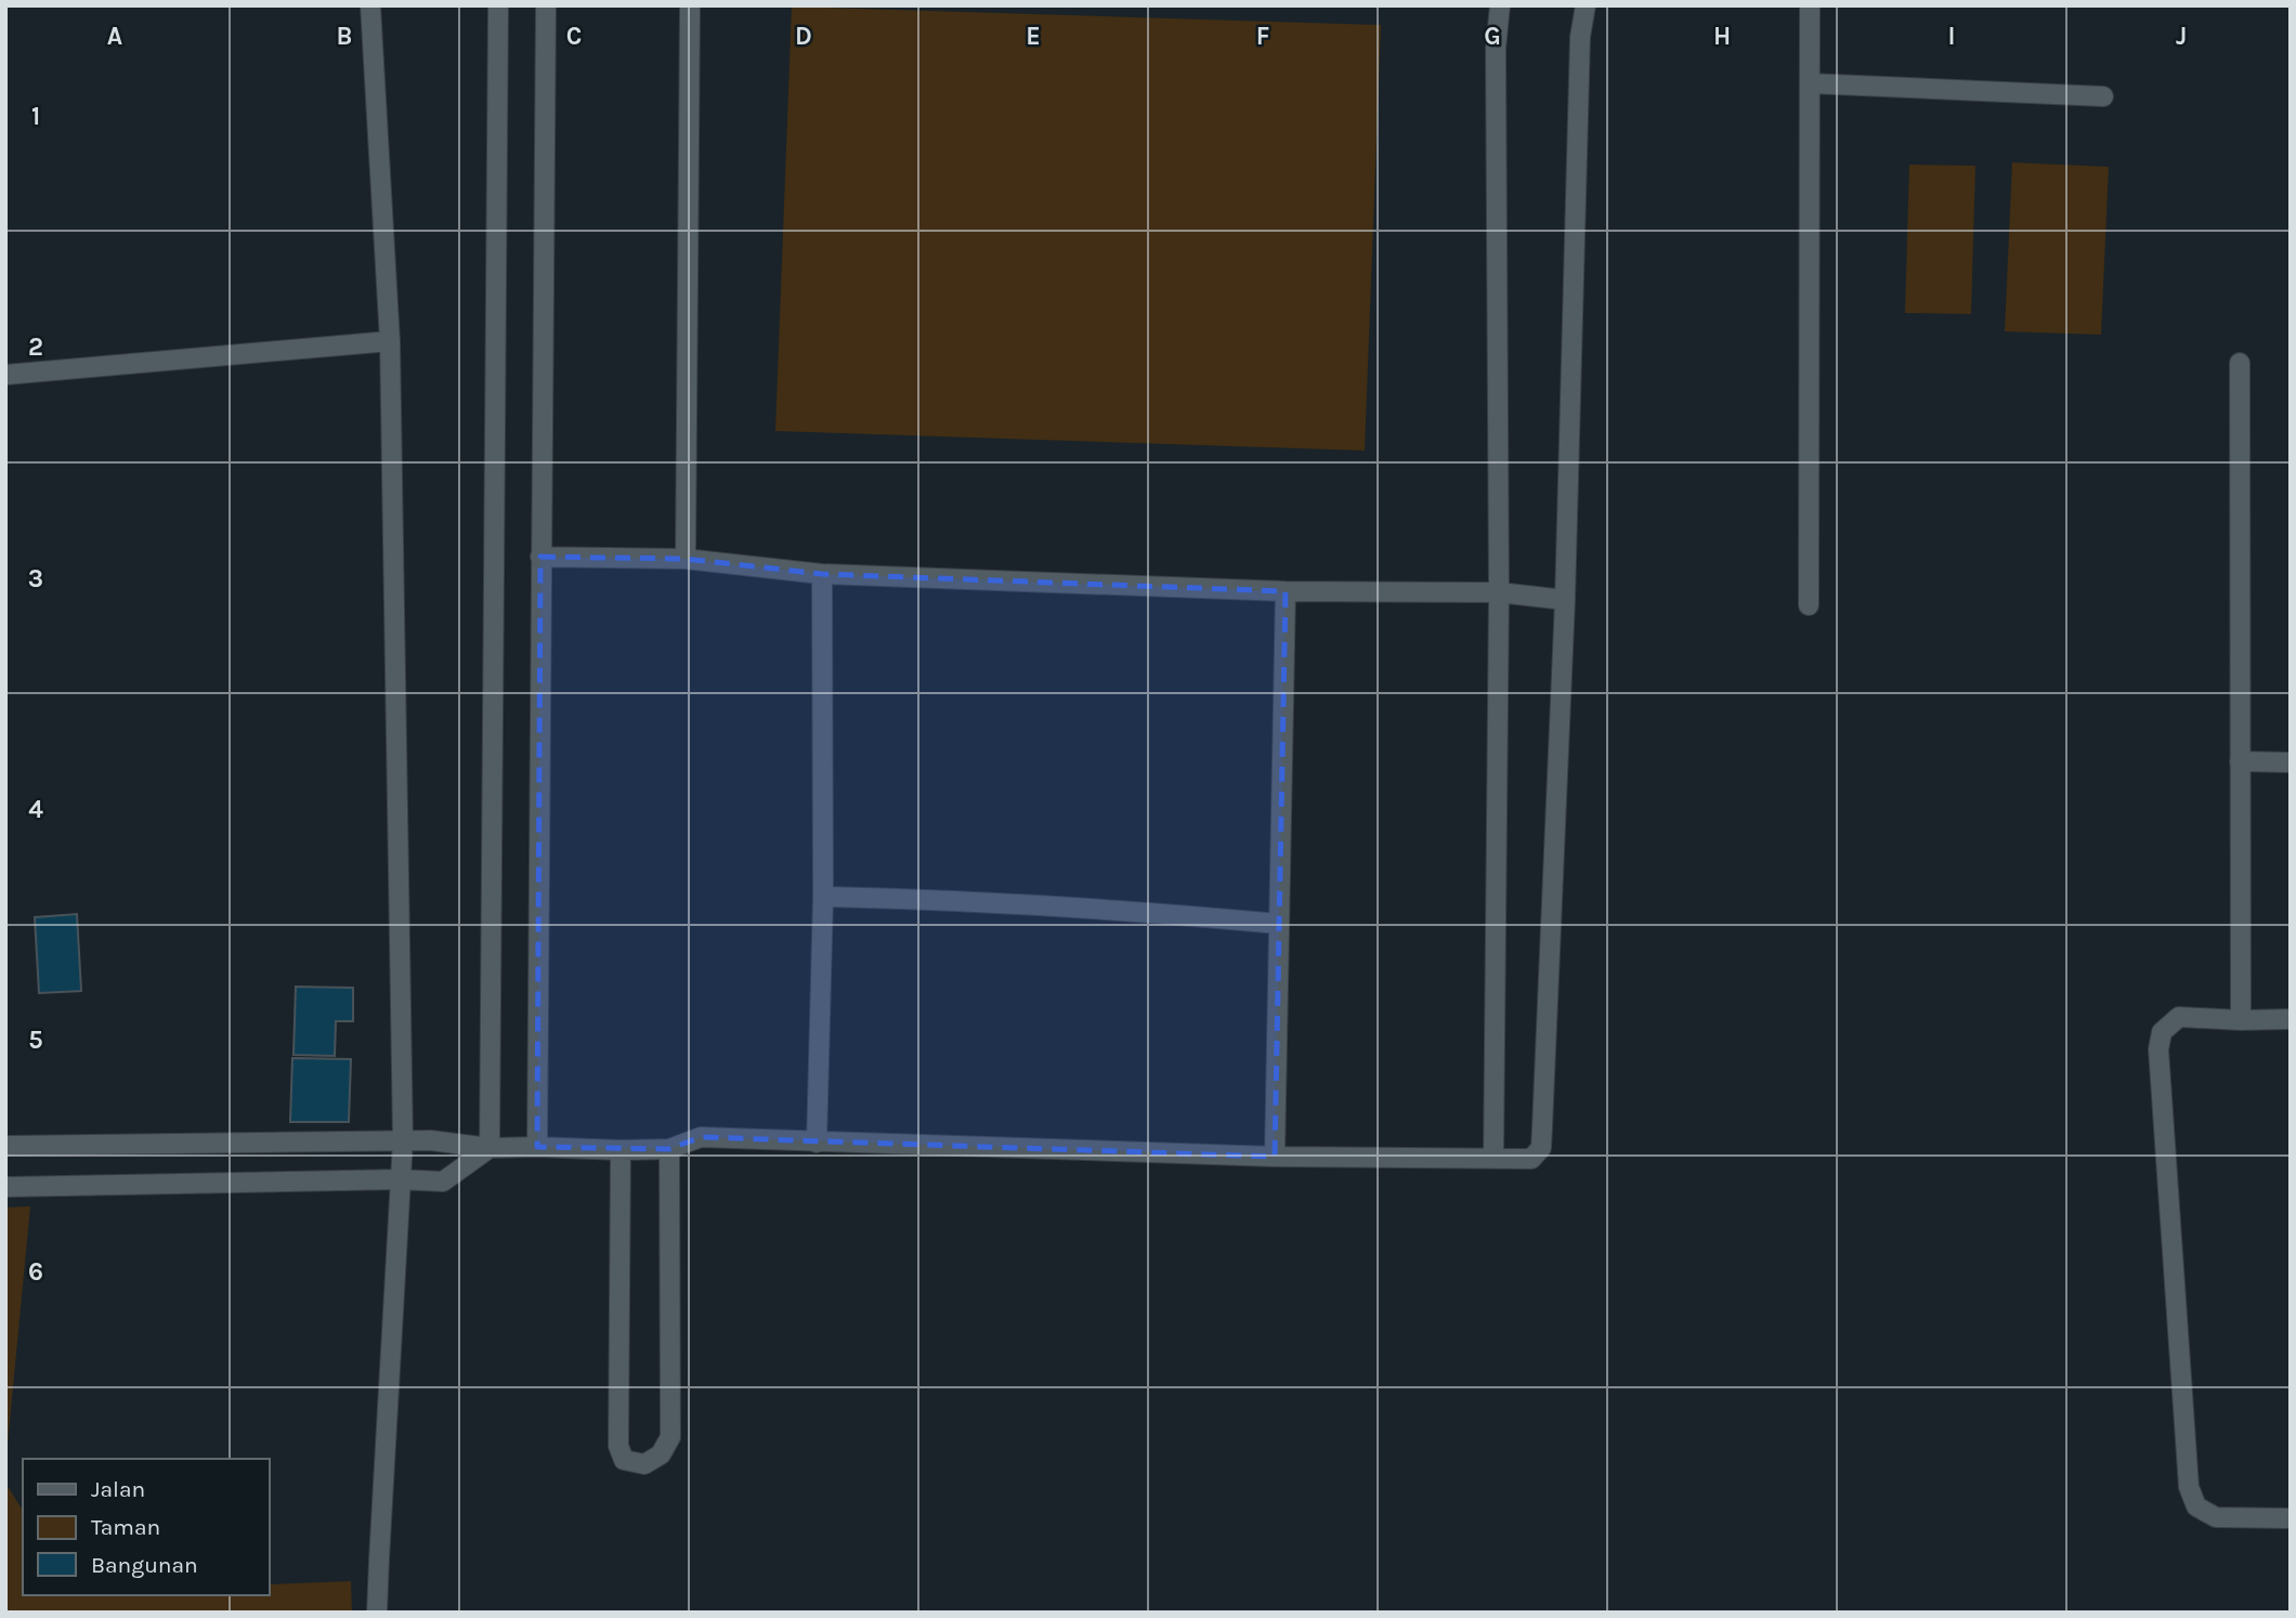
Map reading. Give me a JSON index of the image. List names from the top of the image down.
{
  "legend": ["Jalan", "Taman", "Bangunan"],
  "grid": {
    "columns": [
      "A",
      "B",
      "C",
      "D",
      "E",
      "F",
      "G",
      "H",
      "I",
      "J"
    ],
    "rows": [
      "1",
      "2",
      "3",
      "4",
      "5",
      "6"
    ]
  }
}
